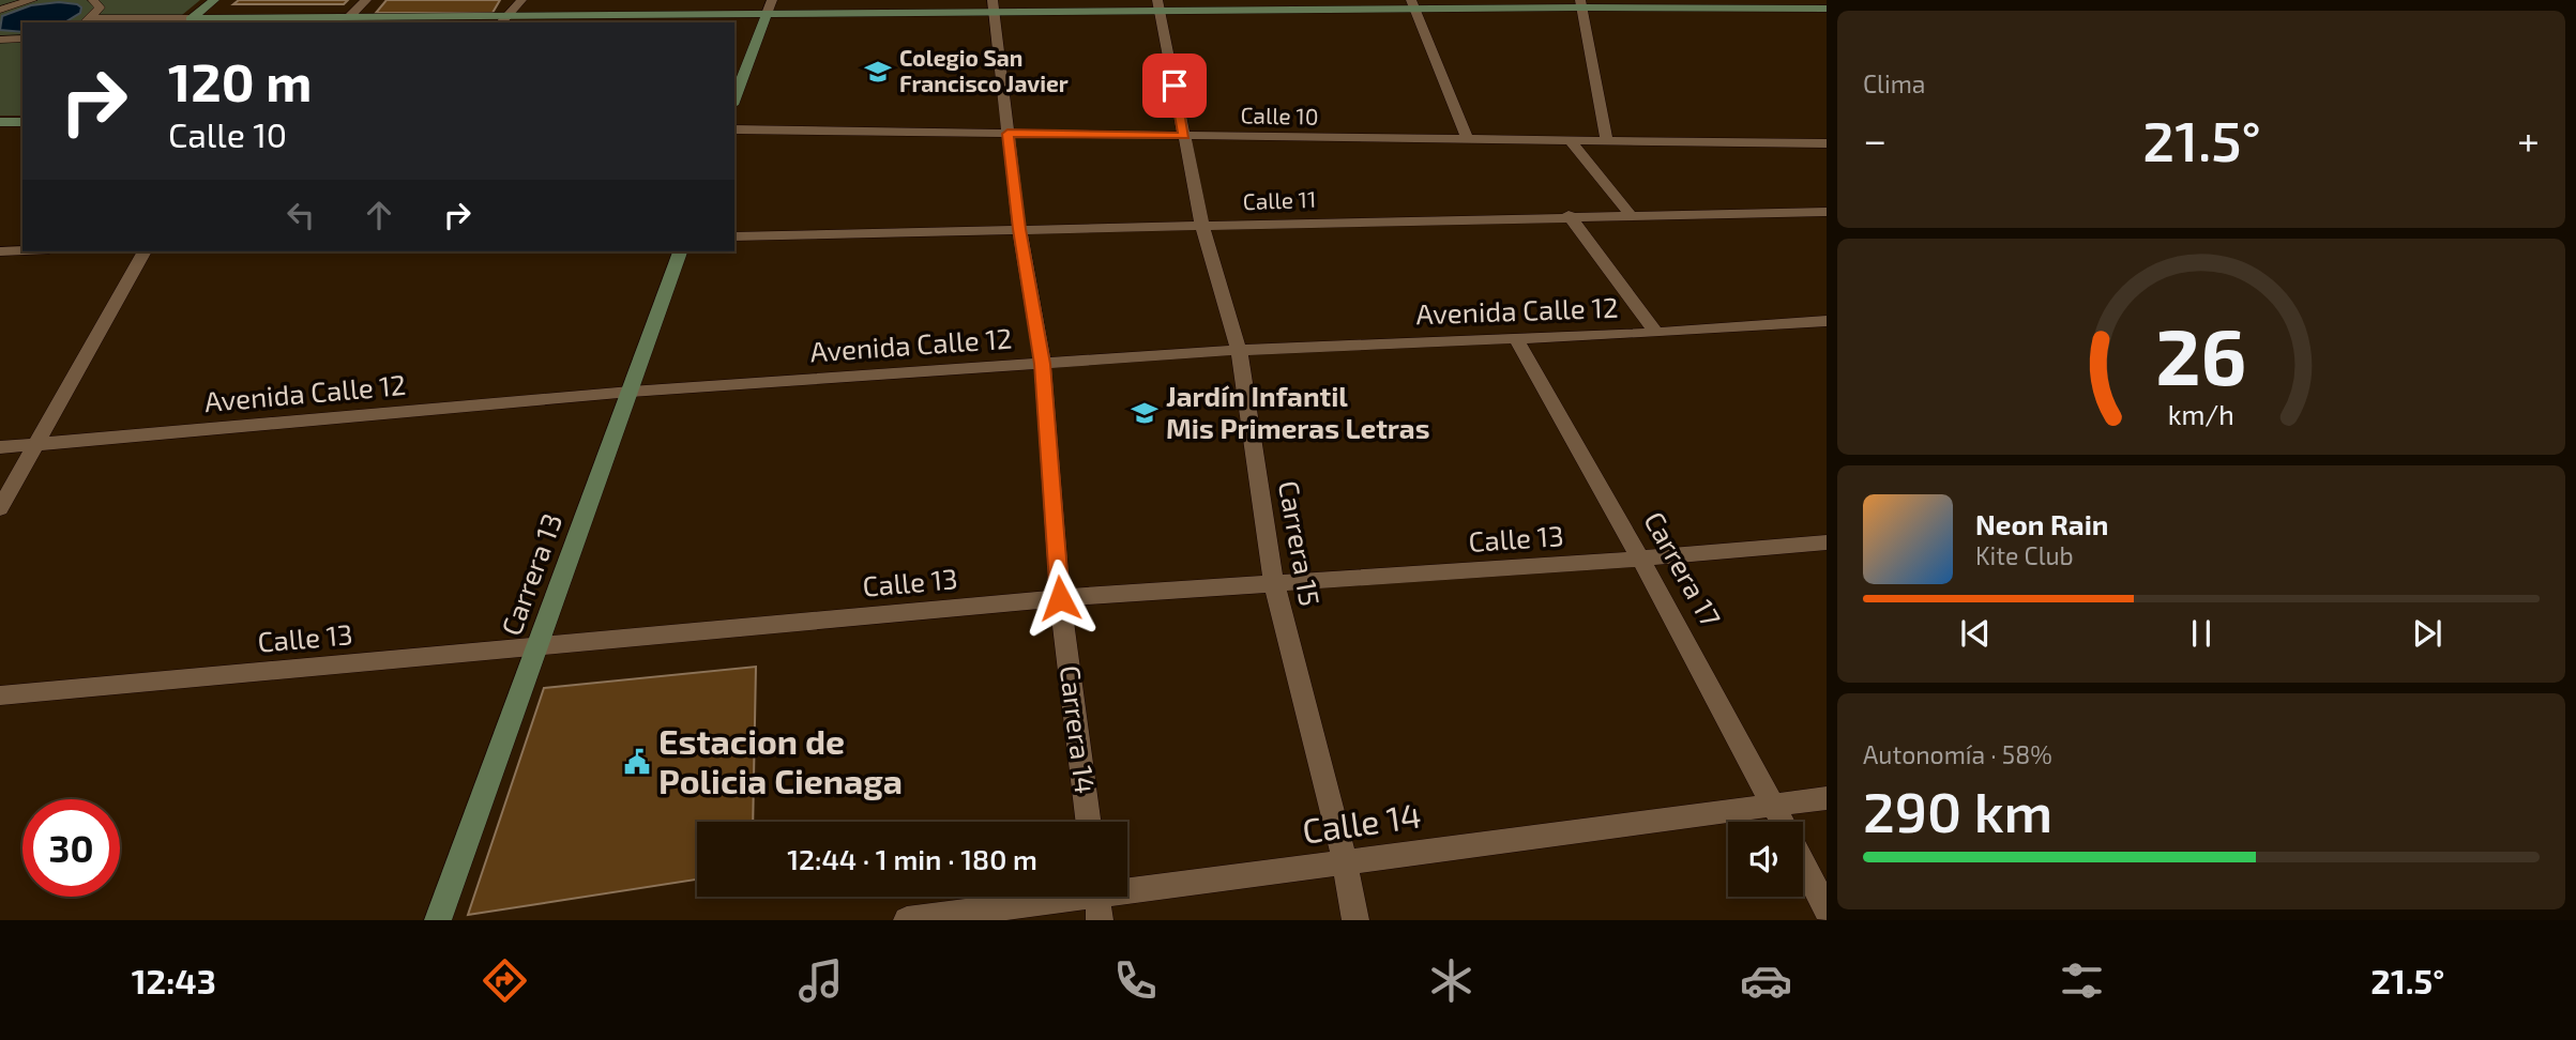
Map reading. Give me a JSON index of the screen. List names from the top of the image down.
{
  "streets": {
    "street": [
      "Calle 10",
      "Calle 11",
      "Avenida Calle 12",
      "Calle 13",
      "Carrera 15",
      "Carrera 17",
      "Carrera 13",
      "Carrera 14",
      "Calle 14"
    ]
  },
  "crossings": [
    ["Calle 10", "Carrera 15"],
    ["Calle 10", "Carrera 14"],
    ["Calle 11", "Carrera 15"],
    ["Calle 11", "Carrera 14"],
    ["Avenida Calle 12", "Carrera 15"],
    ["Avenida Calle 12", "Carrera 17"],
    ["Avenida Calle 12", "Carrera 13"],
    ["Avenida Calle 12", "Carrera 14"],
    ["Calle 13", "Carrera 15"],
    ["Calle 13", "Carrera 17"],
    ["Calle 13", "Carrera 13"],
    ["Calle 13", "Carrera 14"],
    ["Carrera 15", "Calle 14"],
    ["Carrera 17", "Calle 14"]
  ],
  "places": {
    "school or university": ["Colegio San Francisco Javier", "Jardín Infantil Mis Primeras Letras"],
    "public building": ["Estacion de Policia Cienaga"]
  },
  "page": {
    "tile": [
      "Clima",
      ["Autonomía · 58%", "290 km"]
    ],
    "turn": ["120 m", "Calle 10"],
    "heat": ["−", "21.5°", "+"],
    "song": ["Neon Rain", "Kite Club"],
    "limit": "30",
    "trip": "12:44 · 1 min · 180 m",
    "tabs": ["12:43", "21.5°"],
    "gauge": ["26", "km/h"]
  }
}
